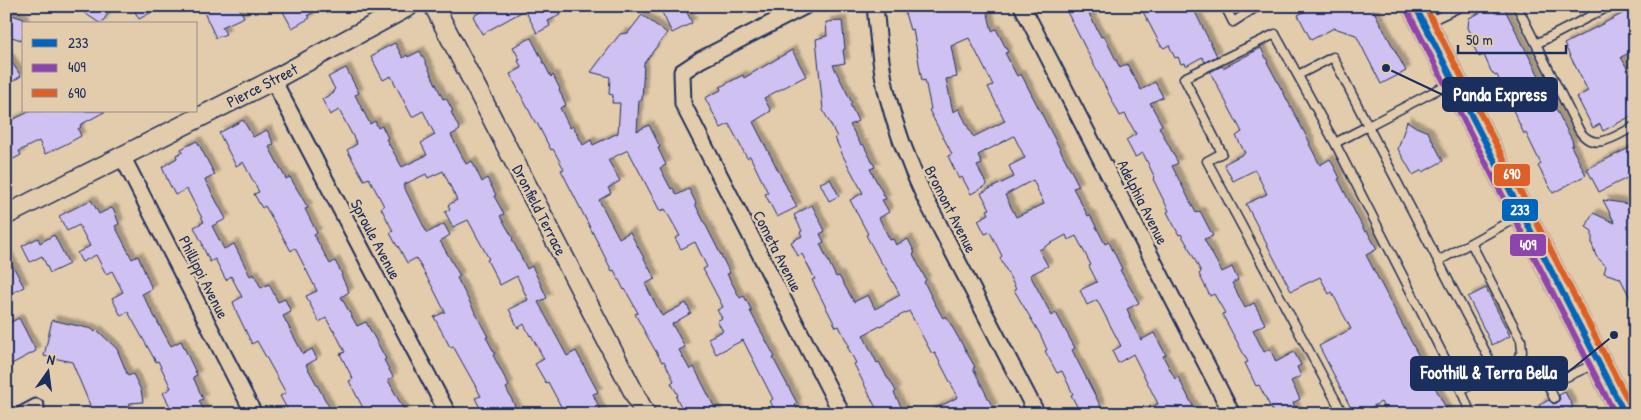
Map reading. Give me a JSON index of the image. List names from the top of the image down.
{
  "streets": {
    "street": [
      "Pierce Street",
      "Adelphia Avenue",
      "Bromont Avenue",
      "Dronfield Terrace",
      "Sproule Avenue",
      "Cometa Avenue",
      "Phillippi Avenue"
    ]
  },
  "crossings": [
    ["Pierce Street", "Sproule Avenue"],
    ["Pierce Street", "Phillippi Avenue"]
  ],
  "places": ["Panda Express", "Foothill & Terra Bella"],
  "lines": ["transit line 233", "transit line 690", "transit line 409"],
  "legend": ["233", "409", "690"],
  "scale_bar": "50 m",
  "north": "top"
}
